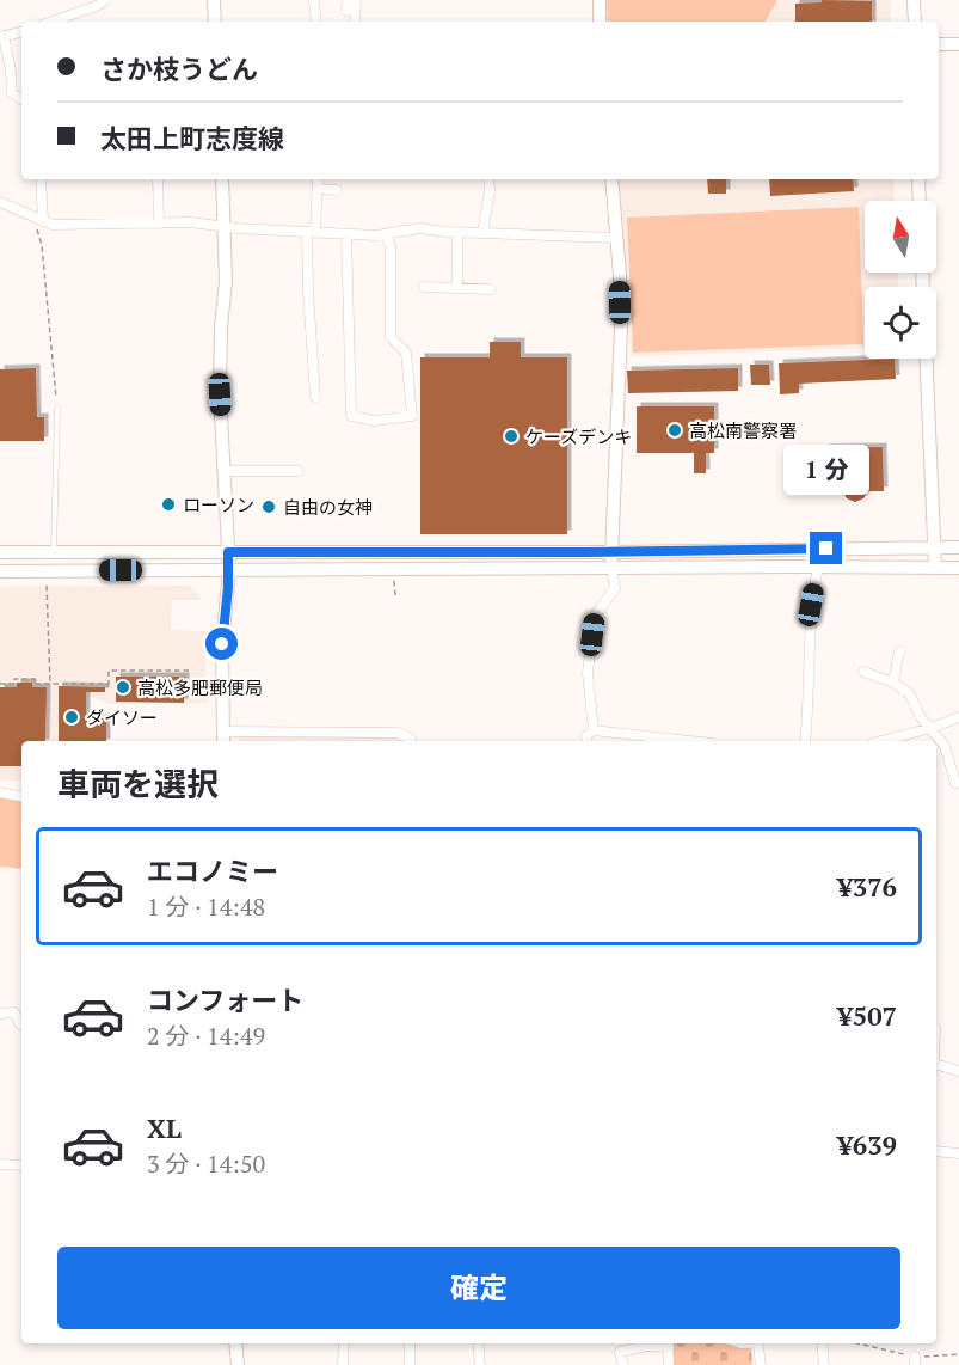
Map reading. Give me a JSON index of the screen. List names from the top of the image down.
{
  "places": [
    "高松南警察署",
    "ケーズデンキ",
    "ローソン",
    "自由の女神",
    "高松多肥郵便局",
    "ダイソー"
  ],
  "north": "top",
  "page": {
    "banner": ["さか枝うどん", "太田上町志度線"],
    "bubble": "1 分",
    "heading": "車両を選択",
    "list": [
      {
        "name": "エコノミー",
        "note": "1 分 · 14:48",
        "value": "¥376"
      },
      {
        "name": "コンフォート",
        "note": "2 分 · 14:49",
        "value": "¥507"
      },
      {
        "name": "XL",
        "note": "3 分 · 14:50",
        "value": "¥639"
      }
    ],
    "buttons": "確定"
  }
}
